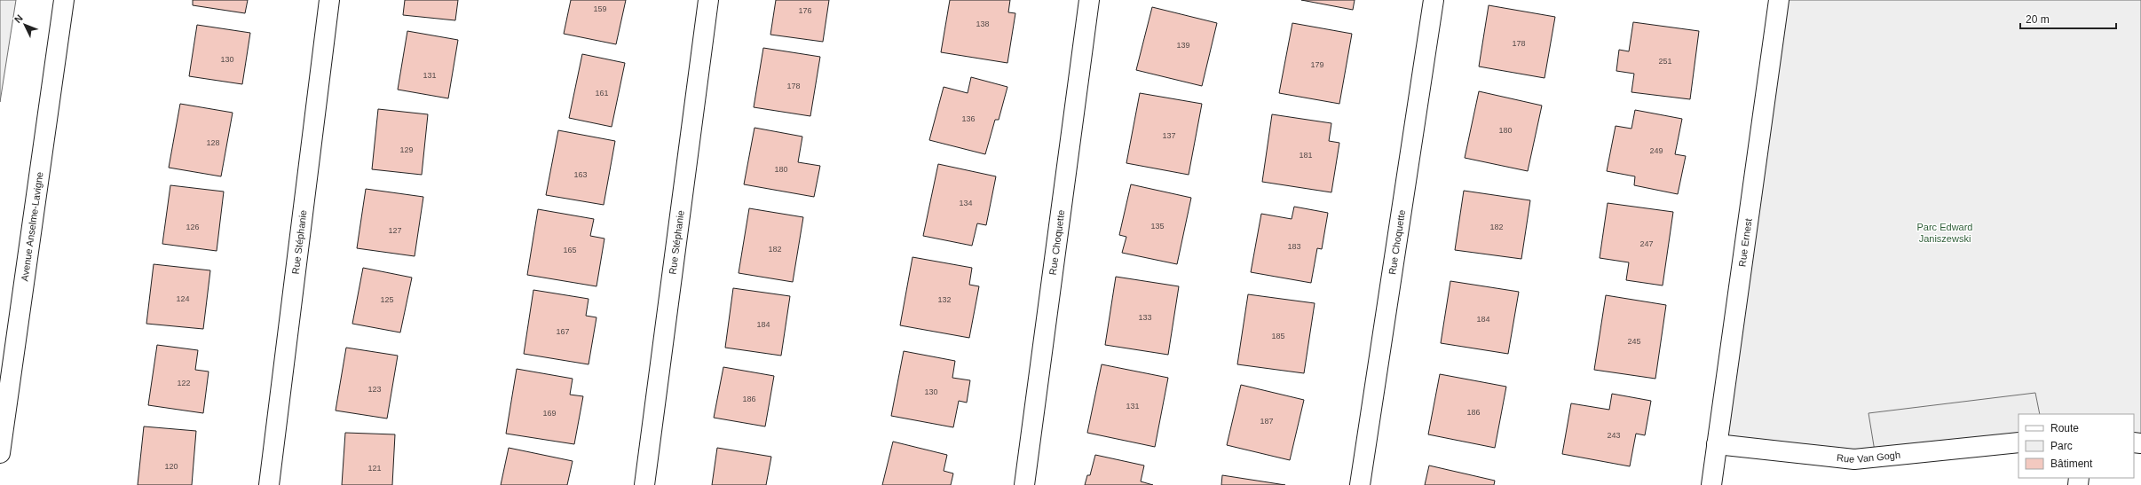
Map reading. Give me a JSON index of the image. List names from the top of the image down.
{
  "streets": {
    "street": [
      "Avenue Anselme-Lavigne",
      "Rue Ernest",
      "Rue Stéphanie",
      "Rue Choquette",
      "Rue Van Gogh"
    ]
  },
  "crossings": [
    ["Rue Ernest", "Rue Van Gogh"]
  ],
  "parks": ["Parc Edward Janiszewski"],
  "house_numbers": [
    "159",
    "176",
    "138",
    "178",
    "139",
    "130",
    "251",
    "179",
    "131",
    "178",
    "161",
    "136",
    "180",
    "137",
    "128",
    "129",
    "249",
    "181",
    "180",
    "163",
    "134",
    "135",
    "126",
    "182",
    "127",
    "247",
    "183",
    "182",
    "165",
    "124",
    "125",
    "132",
    "133",
    "184",
    "184",
    "167",
    "185",
    "245",
    "122",
    "123",
    "130",
    "186",
    "131",
    "186",
    "169",
    "187",
    "243",
    "120",
    "121"
  ],
  "legend": ["Route", "Parc", "Bâtiment"],
  "scale_bar": "20 m",
  "north": "top left"
}
